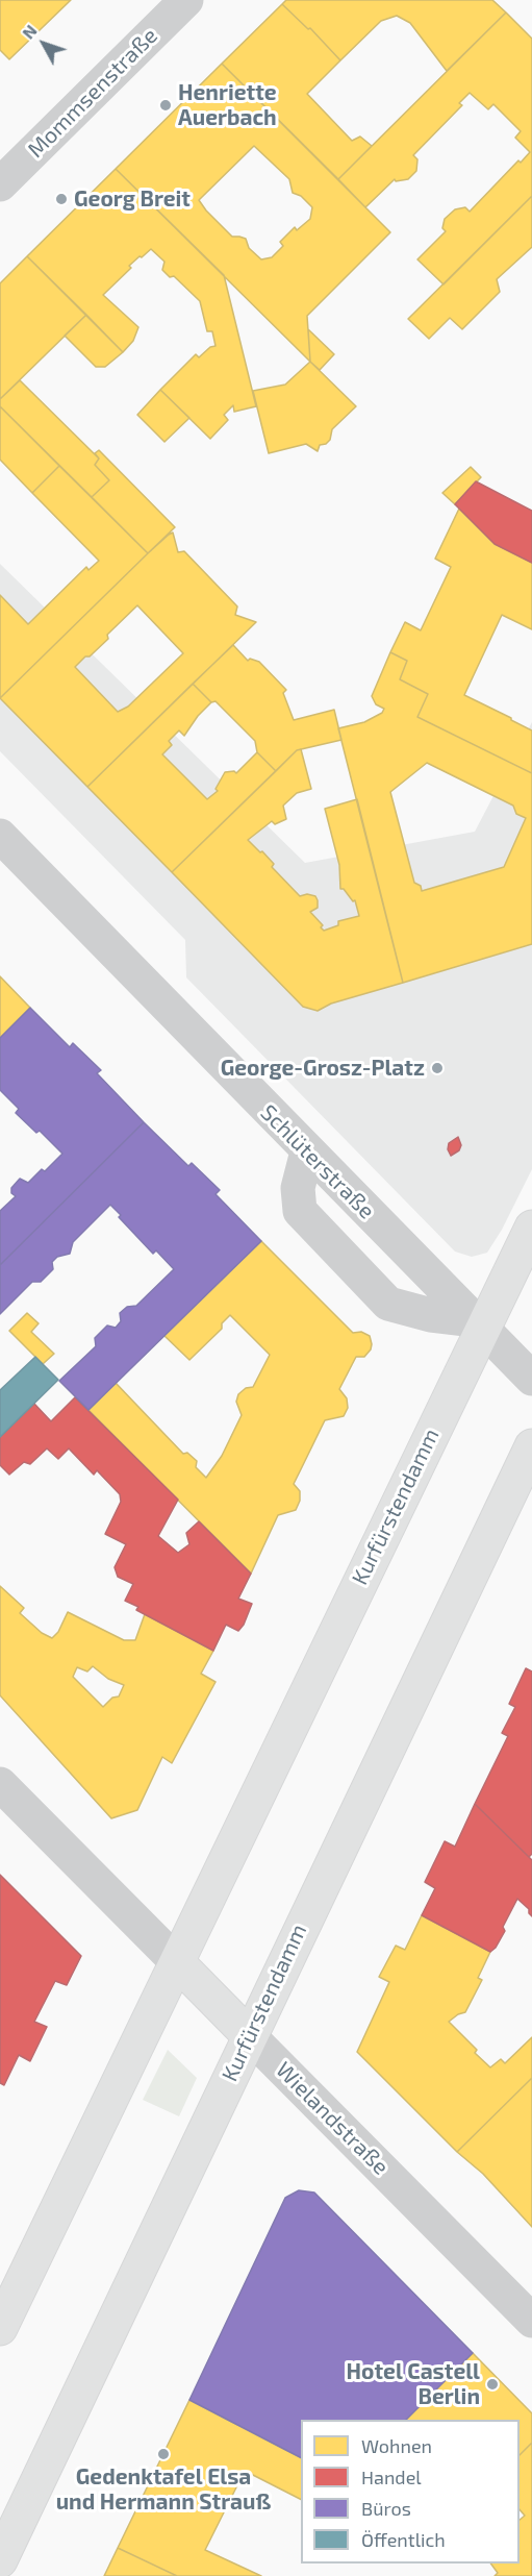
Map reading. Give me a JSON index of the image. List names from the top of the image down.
{
  "streets": {
    "main road": ["Kurfürstendamm", "Wielandstraße"],
    "street": ["Mommsenstraße", "Schlüterstraße"]
  },
  "crossings": [
    ["Schlüterstraße", "Kurfürstendamm"],
    ["Kurfürstendamm", "Wielandstraße"]
  ],
  "places": [
    "Henriette Auerbach",
    "Georg Breit",
    "George-Grosz-Platz",
    "Hotel Castell Berlin",
    "Gedenktafel Elsa und Hermann Strauß"
  ],
  "legend": [
    "Wohnen",
    "Handel",
    "Büros",
    "Öffentlich"
  ],
  "north": "top left"
}
